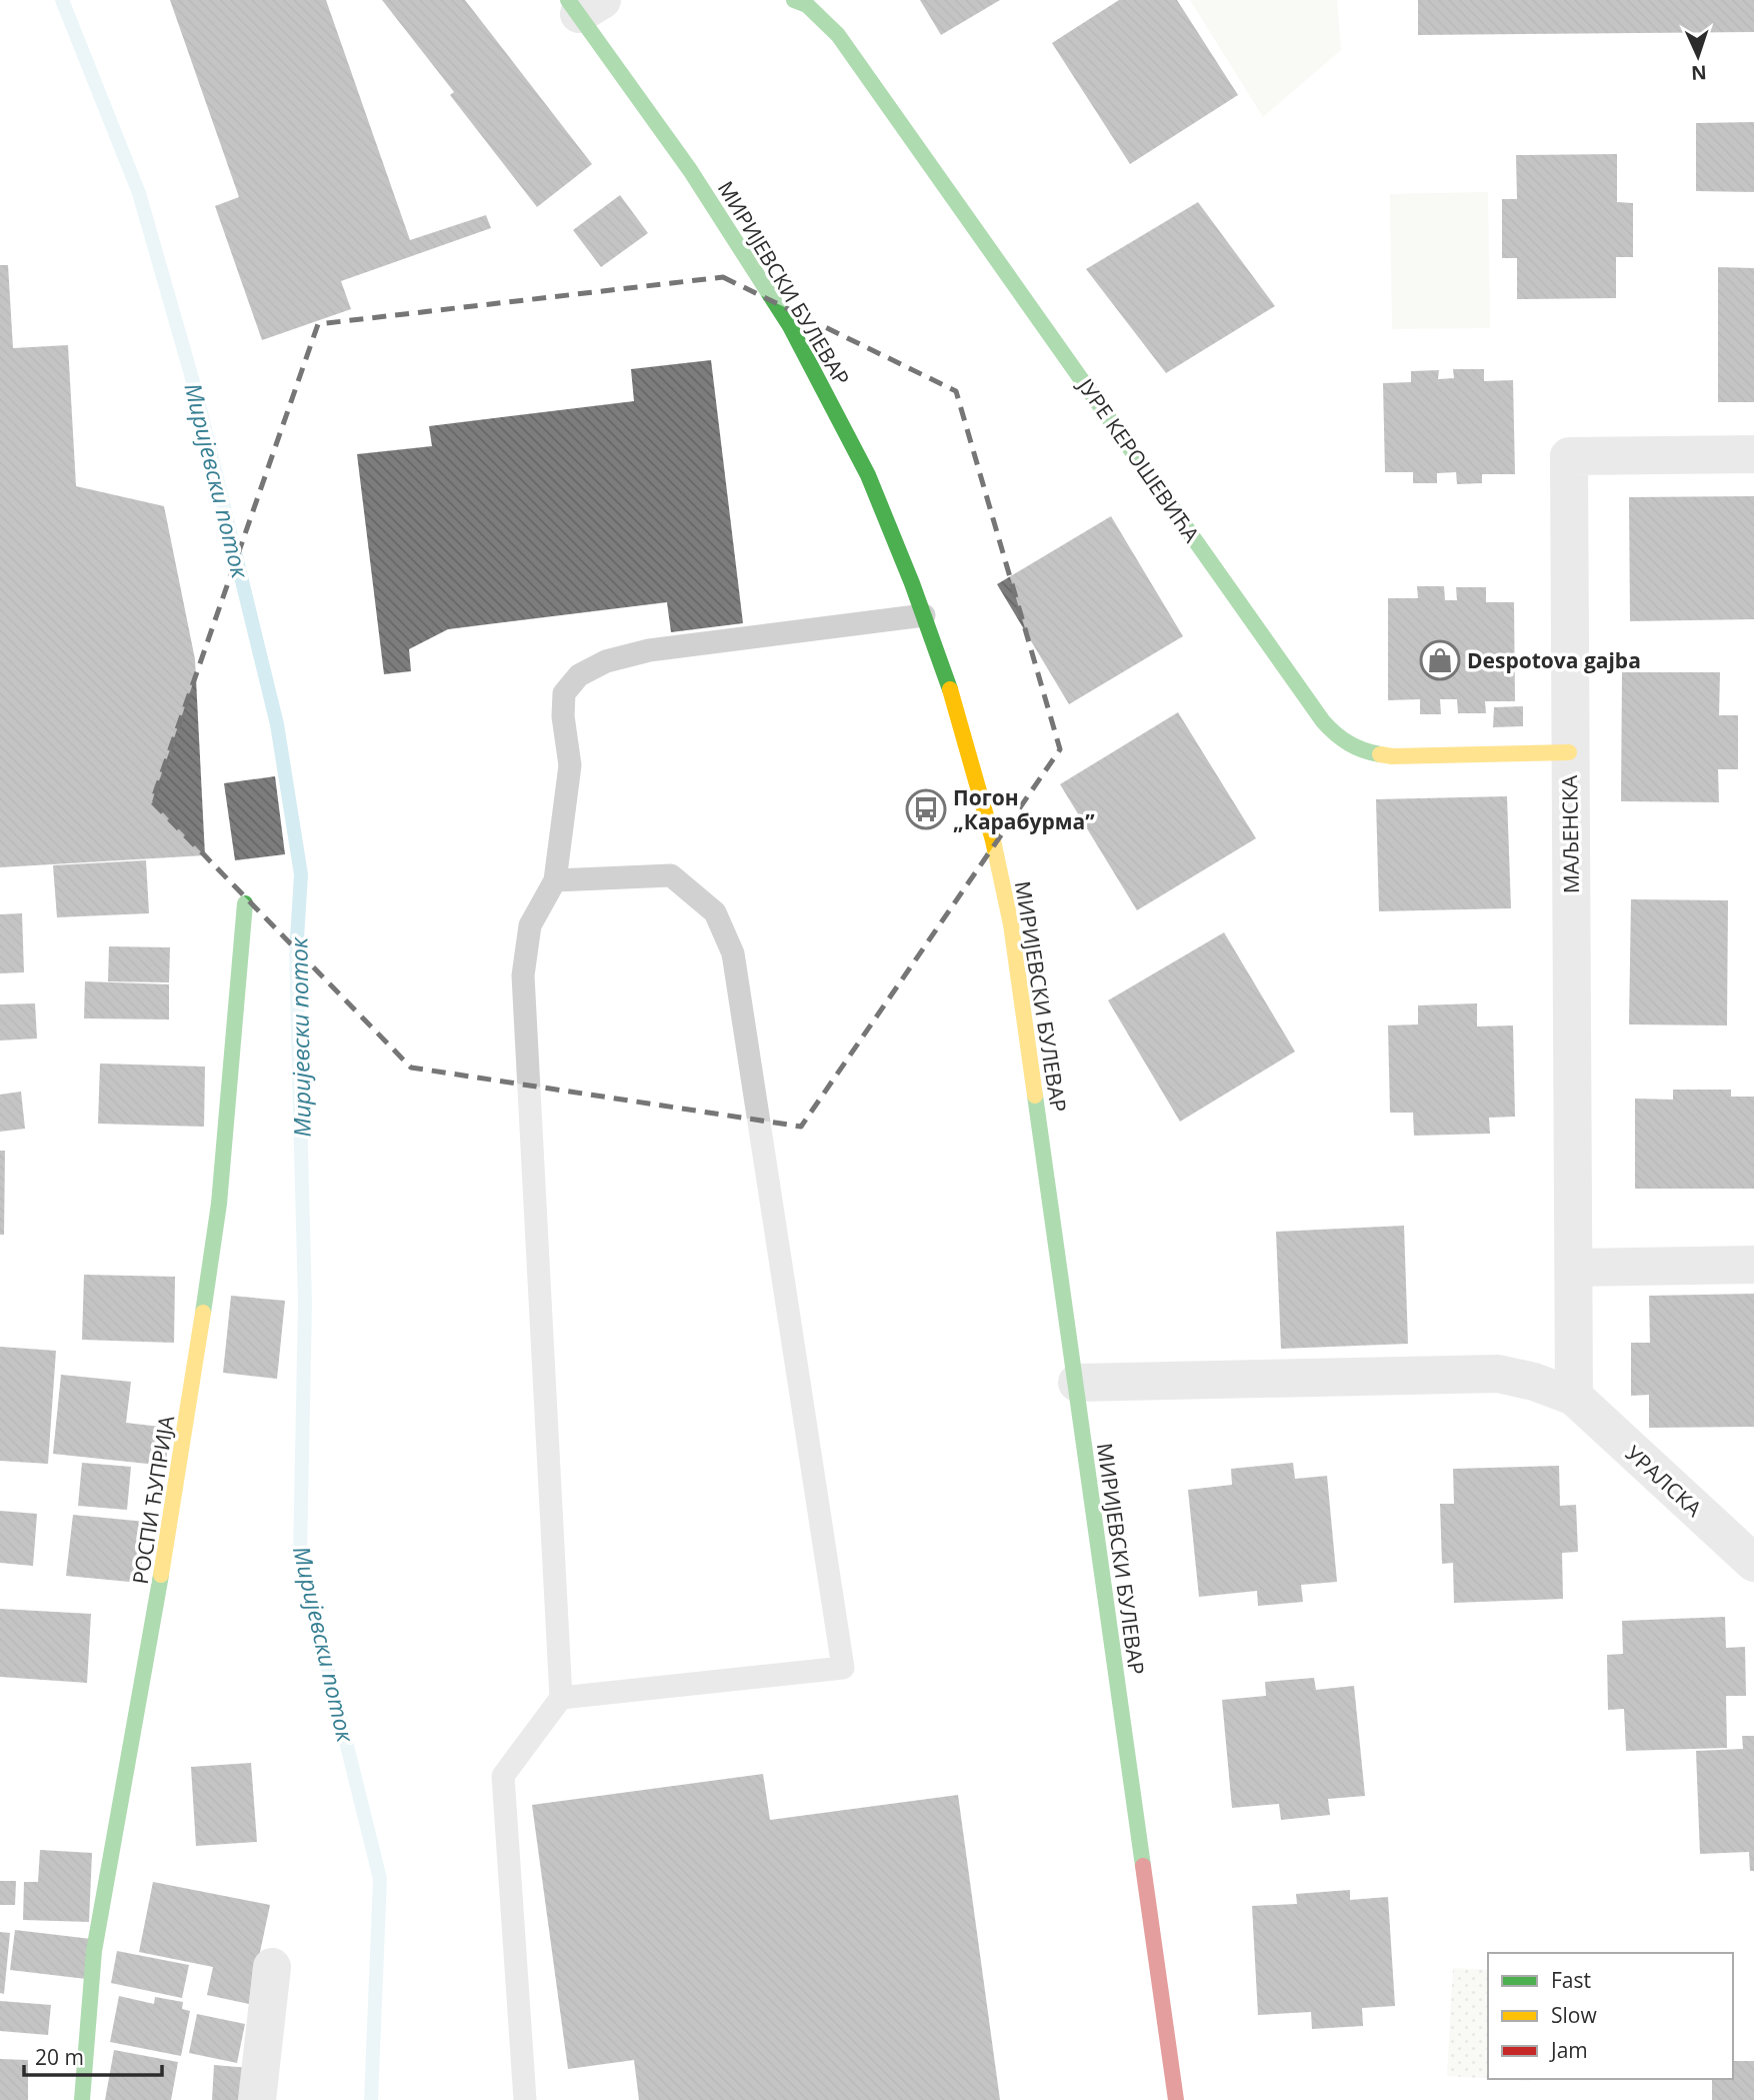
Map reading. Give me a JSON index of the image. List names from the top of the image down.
{
  "streets": {
    "street": [
      "МИРИЈЕВСКИ БУЛЕВАР",
      "ЈУРЕ КЕРОШЕВИЋА",
      "МАЉЕНСКА",
      "УРАЛСКА",
      "РОСПИ ЋУПРИЈА"
    ]
  },
  "crossings": [
    ["ЈУРЕ КЕРОШЕВИЋА", "МАЉЕНСКА"],
    ["МАЉЕНСКА", "УРАЛСКА"]
  ],
  "water": ["Миријевски поток"],
  "places": {
    "shop": ["Despotova gajba"],
    "bus stop": ["Погон „Карабурма”"]
  },
  "legend": ["Fast", "Slow", "Jam"],
  "scale_bar": "20 m",
  "north": "bottom"
}
